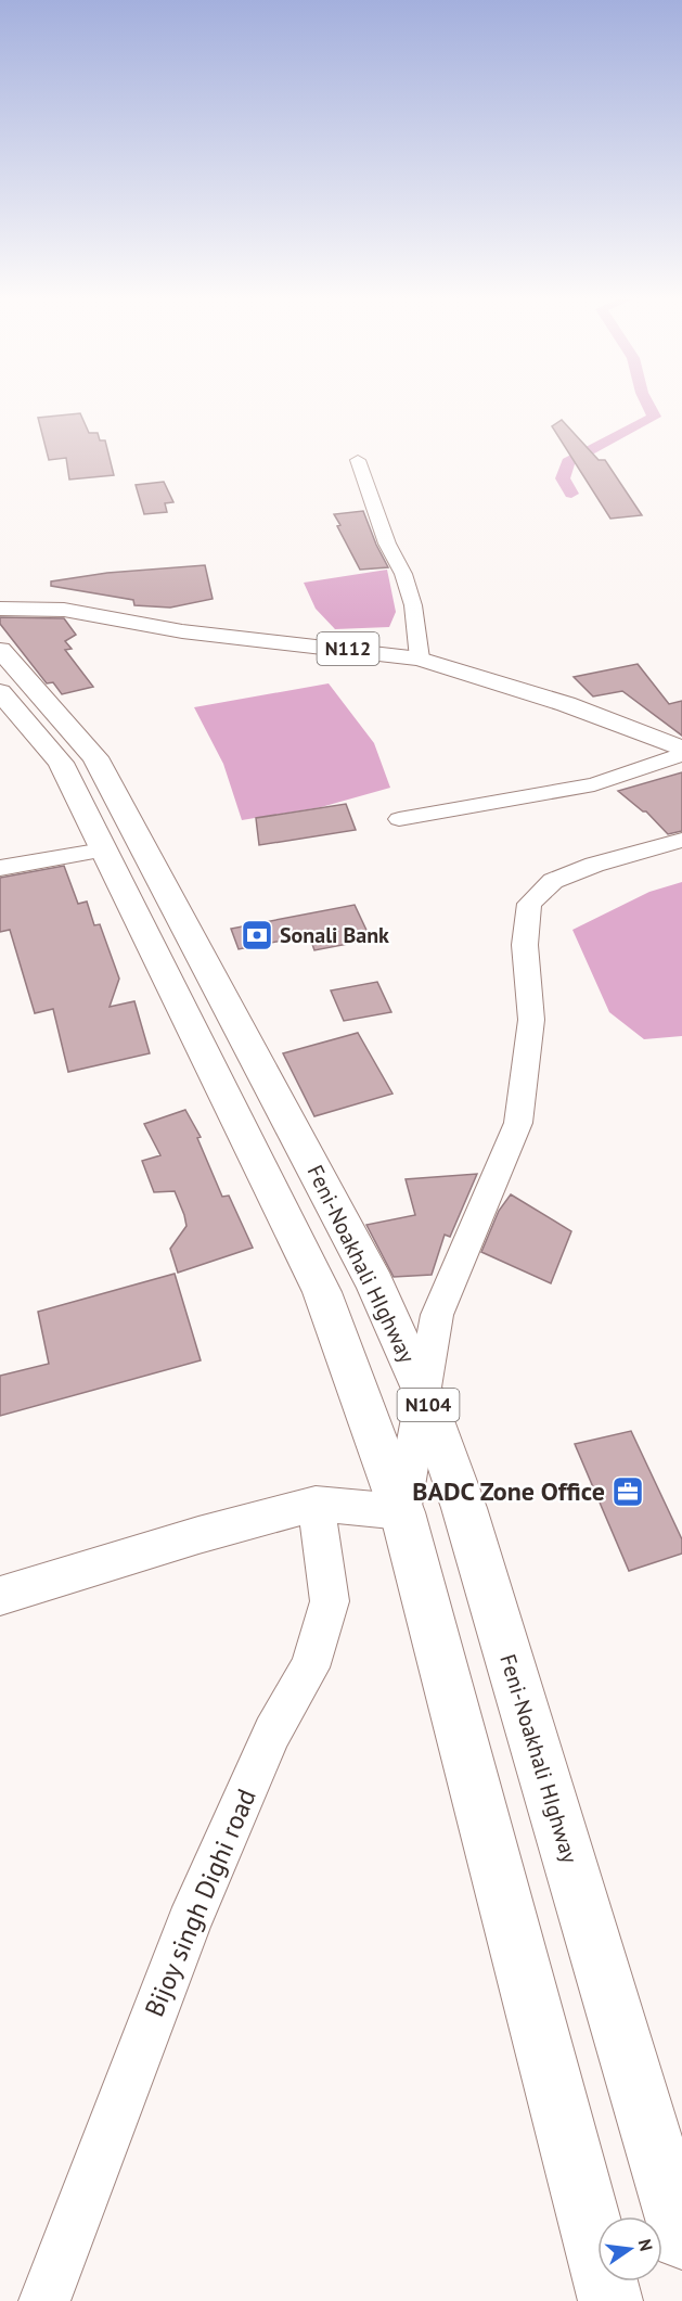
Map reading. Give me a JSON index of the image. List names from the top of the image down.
{
  "streets": {
    "highway": ["N112", "Feni-Noakhali HIghway", "N104"],
    "street": ["Bijoy singh Dighi road"]
  },
  "places": {
    "bank": ["Sonali Bank"],
    "office": ["BADC Zone Office"]
  },
  "north": "right"
}
